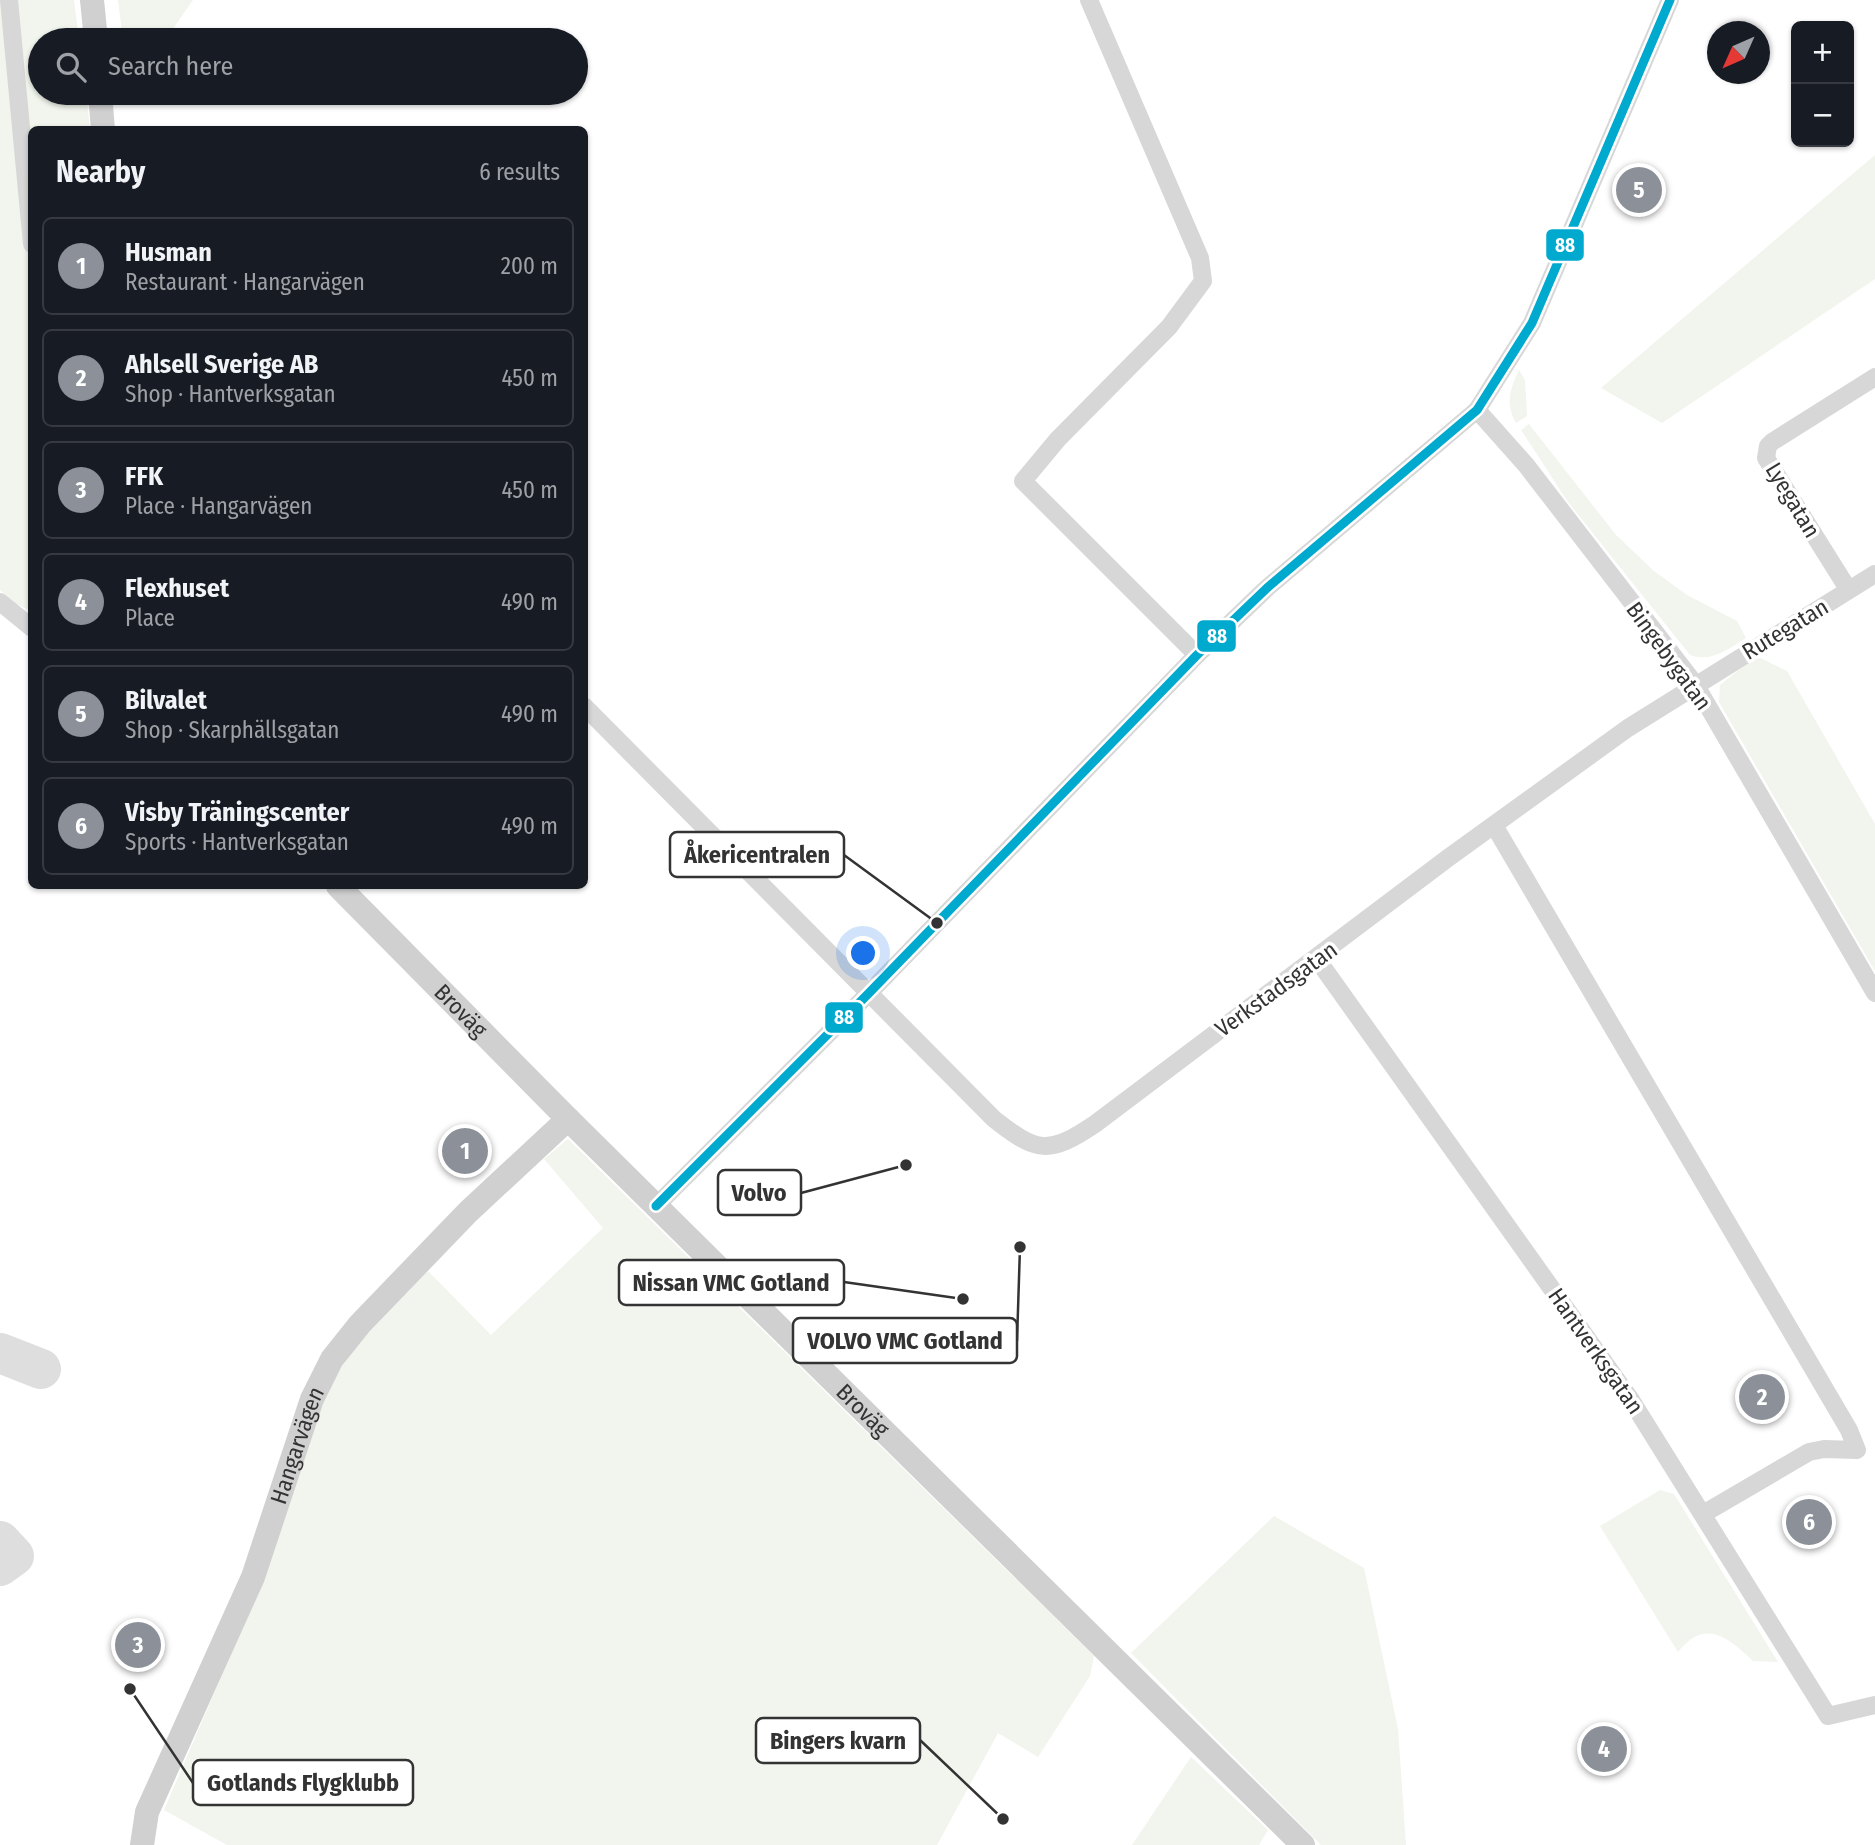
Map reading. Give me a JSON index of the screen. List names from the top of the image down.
{
  "streets": {
    "main road": ["Broväg", "Hangarvägen"],
    "street": [
      "Lyegatan",
      "Rutegatan",
      "Bingebygatan",
      "Verkstadsgatan",
      "Hantverksgatan"
    ]
  },
  "crossings": [
    ["Lyegatan", "Rutegatan"],
    ["Rutegatan", "Bingebygatan"],
    ["Rutegatan", "Verkstadsgatan"],
    ["Bingebygatan", "Verkstadsgatan"],
    ["Verkstadsgatan", "Hantverksgatan"],
    ["Broväg", "Hangarvägen"]
  ],
  "places": [
    "Åkericentralen",
    "Volvo",
    "VOLVO VMC Gotland",
    "Nissan VMC Gotland",
    "Gotlands Flygklubb",
    "Bingers kvarn"
  ],
  "lines": ["transit line 88"],
  "north": "bottom left",
  "page": {
    "map_buttons": ["+", "−"],
    "search": "Search here",
    "heading": ["Nearby", "6 results"],
    "pins": [
      "5",
      "1",
      "2",
      "6",
      "3",
      "4"
    ],
    "list": [
      {
        "mark": "1",
        "name": "Husman",
        "note": "Restaurant · Hangarvägen",
        "value": "200 m"
      },
      {
        "mark": "2",
        "name": "Ahlsell Sverige AB",
        "note": "Shop · Hantverksgatan",
        "value": "450 m"
      },
      {
        "mark": "3",
        "name": "FFK",
        "note": "Place · Hangarvägen",
        "value": "450 m"
      },
      {
        "mark": "4",
        "name": "Flexhuset",
        "note": "Place",
        "value": "490 m"
      },
      {
        "mark": "5",
        "name": "Bilvalet",
        "note": "Shop · Skarphällsgatan",
        "value": "490 m"
      },
      {
        "mark": "6",
        "name": "Visby Träningscenter",
        "note": "Sports · Hantverksgatan",
        "value": "490 m"
      }
    ]
  }
}
